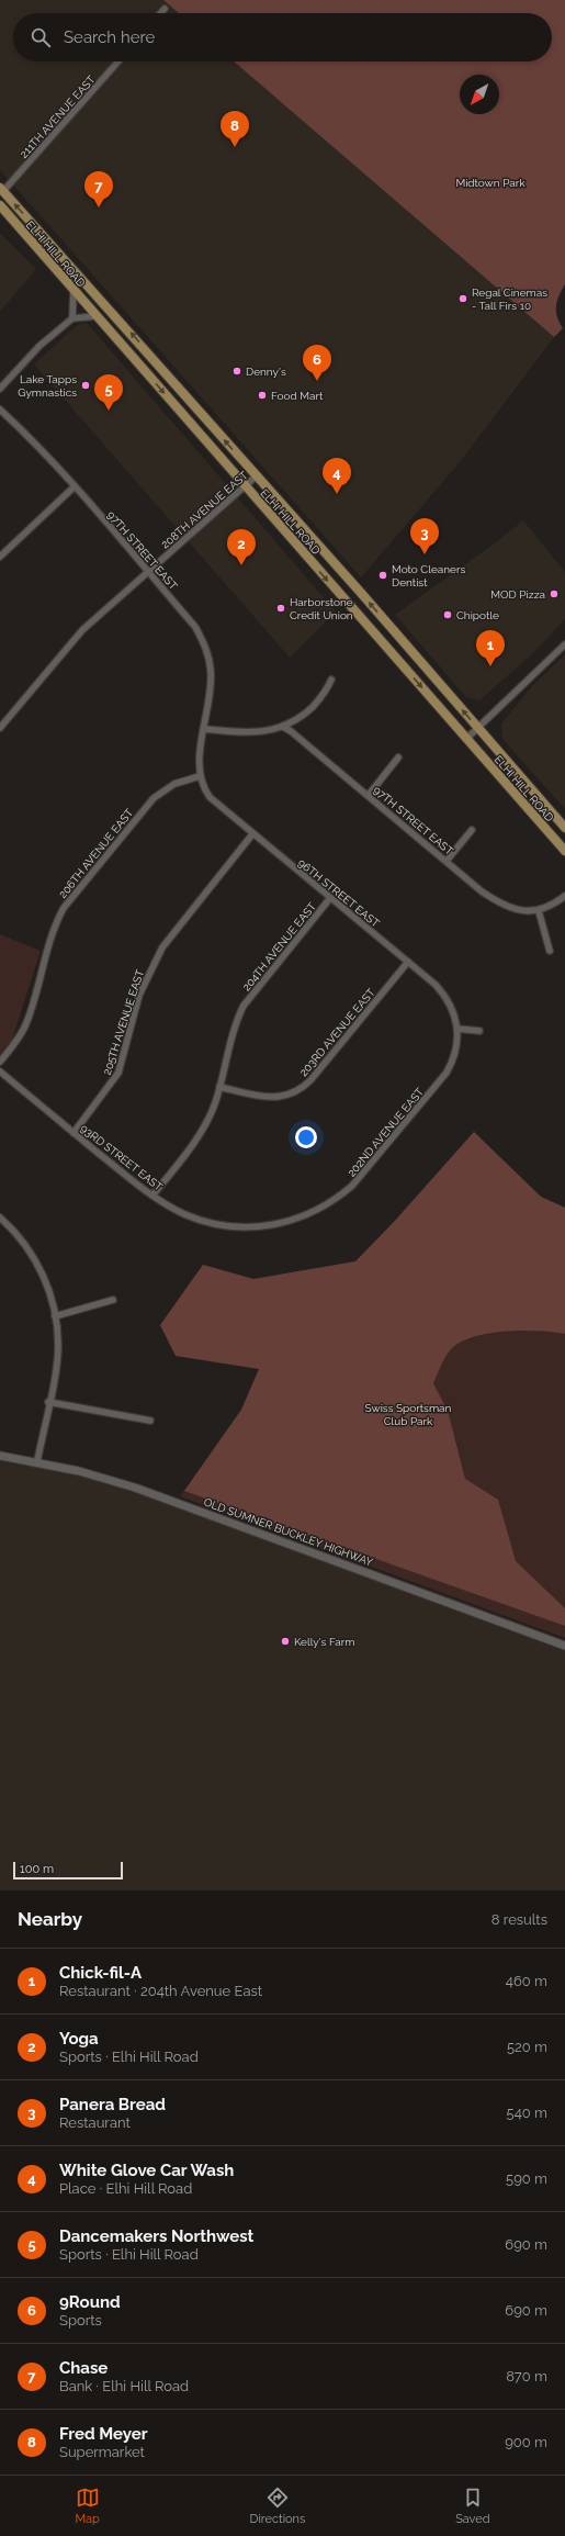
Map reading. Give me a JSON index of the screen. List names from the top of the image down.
{
  "streets": {
    "main road": ["ELHI HILL ROAD"],
    "street": [
      "211TH AVENUE EAST",
      "208TH AVENUE EAST",
      "97TH STREET EAST",
      "206TH AVENUE EAST",
      "96TH STREET EAST",
      "204TH AVENUE EAST",
      "205TH AVENUE EAST",
      "203RD AVENUE EAST",
      "202ND AVENUE EAST",
      "93RD STREET EAST",
      "OLD SUMNER BUCKLEY HIGHWAY"
    ]
  },
  "crossings": [
    ["211TH AVENUE EAST", "ELHI HILL ROAD"],
    ["ELHI HILL ROAD", "208TH AVENUE EAST"],
    ["208TH AVENUE EAST", "97TH STREET EAST"],
    ["206TH AVENUE EAST", "96TH STREET EAST"],
    ["96TH STREET EAST", "204TH AVENUE EAST"],
    ["96TH STREET EAST", "205TH AVENUE EAST"],
    ["96TH STREET EAST", "203RD AVENUE EAST"],
    ["96TH STREET EAST", "202ND AVENUE EAST"],
    ["204TH AVENUE EAST", "203RD AVENUE EAST"],
    ["204TH AVENUE EAST", "93RD STREET EAST"],
    ["205TH AVENUE EAST", "93RD STREET EAST"],
    ["202ND AVENUE EAST", "93RD STREET EAST"]
  ],
  "parks": ["Midtown Park", "Swiss Sportsman Club Park"],
  "places": [
    "Regal Cinemas - Tall Firs 10",
    "Denny's",
    "Lake Tapps Gymnastics",
    "Food Mart",
    "Moto Cleaners Dentist",
    "MOD Pizza",
    "Harborstone Credit Union",
    "Chipotle",
    "Kelly's Farm"
  ],
  "scale_bar": "100 m",
  "north": "bottom left",
  "page": {
    "search": "Search here",
    "pins": [
      "8",
      "7",
      "6",
      "5",
      "4",
      "3",
      "2",
      "1"
    ],
    "scale": "100 m",
    "heading": ["Nearby", "8 results"],
    "list": [
      {
        "mark": "1",
        "name": "Chick-fil-A",
        "note": "Restaurant · 204th Avenue East",
        "value": "460 m"
      },
      {
        "mark": "2",
        "name": "Yoga",
        "note": "Sports · Elhi Hill Road",
        "value": "520 m"
      },
      {
        "mark": "3",
        "name": "Panera Bread",
        "note": "Restaurant",
        "value": "540 m"
      },
      {
        "mark": "4",
        "name": "White Glove Car Wash",
        "note": "Place · Elhi Hill Road",
        "value": "590 m"
      },
      {
        "mark": "5",
        "name": "Dancemakers Northwest",
        "note": "Sports · Elhi Hill Road",
        "value": "690 m"
      },
      {
        "mark": "6",
        "name": "9Round",
        "note": "Sports",
        "value": "690 m"
      },
      {
        "mark": "7",
        "name": "Chase",
        "note": "Bank · Elhi Hill Road",
        "value": "870 m"
      },
      {
        "mark": "8",
        "name": "Fred Meyer",
        "note": "Supermarket",
        "value": "900 m"
      }
    ],
    "nav": ["Map", "Directions", "Saved"]
  }
}
